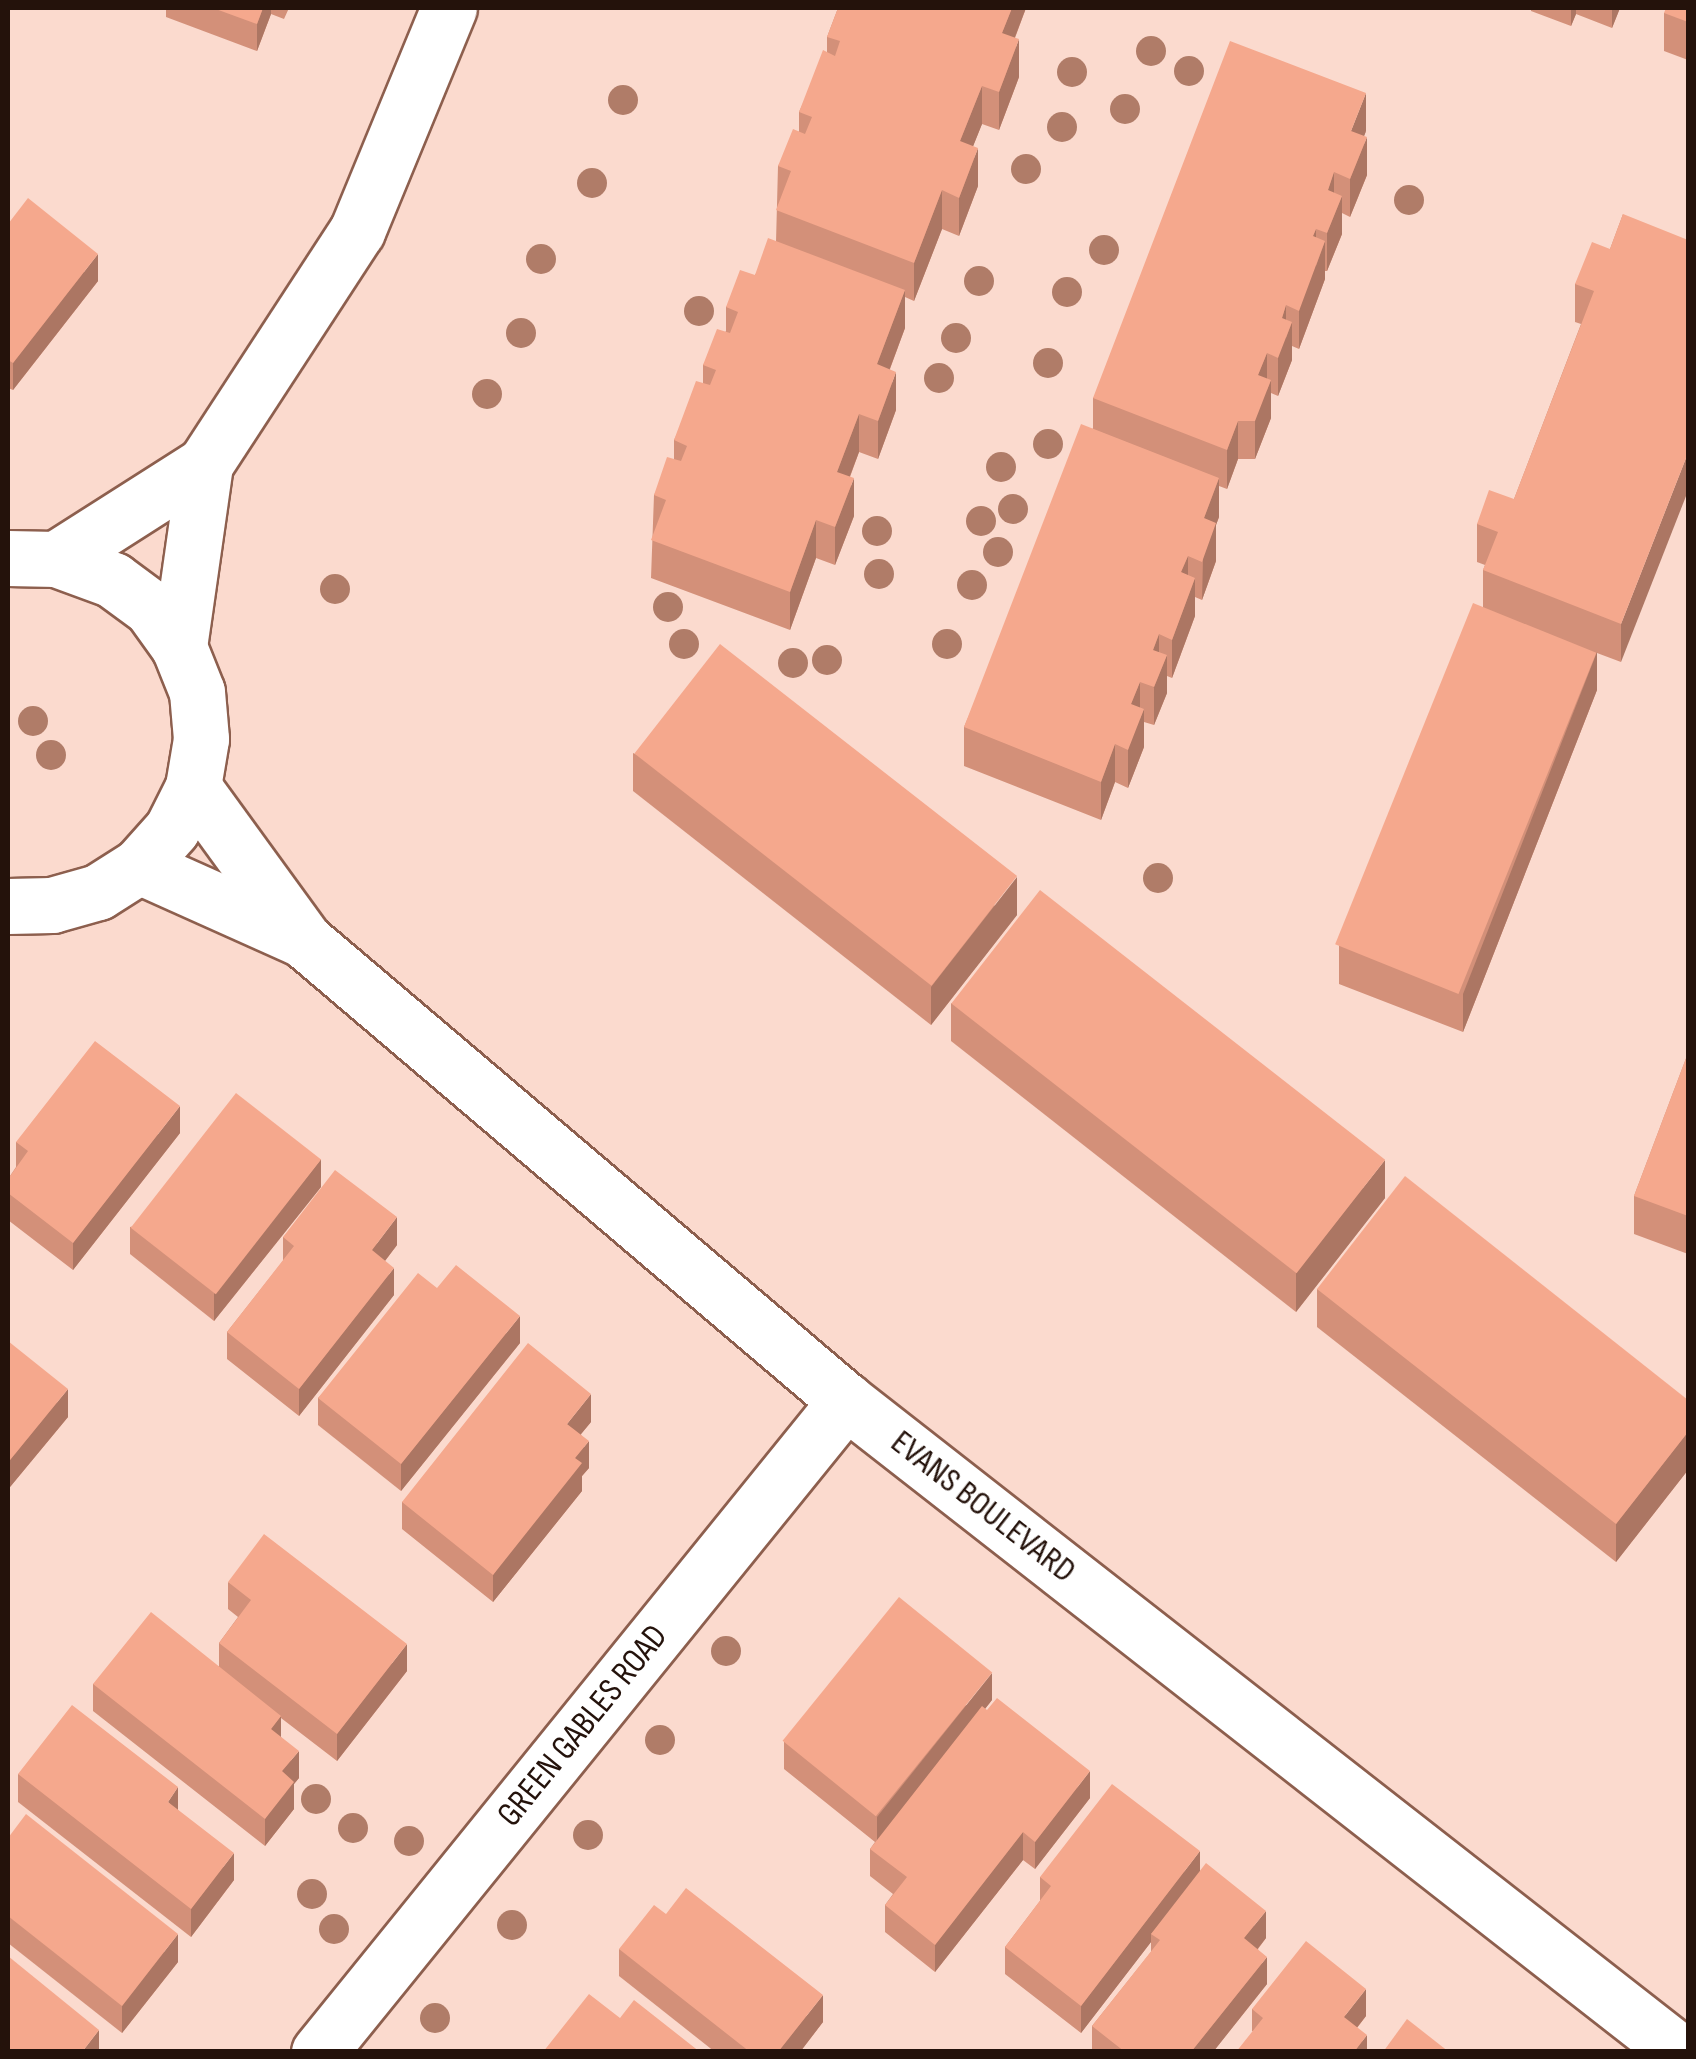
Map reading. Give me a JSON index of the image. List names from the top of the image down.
{
  "streets": {
    "street": ["EVANS BOULEVARD", "GREEN GABLES ROAD"]
  },
  "crossings": [
    ["EVANS BOULEVARD", "GREEN GABLES ROAD"]
  ]
}
